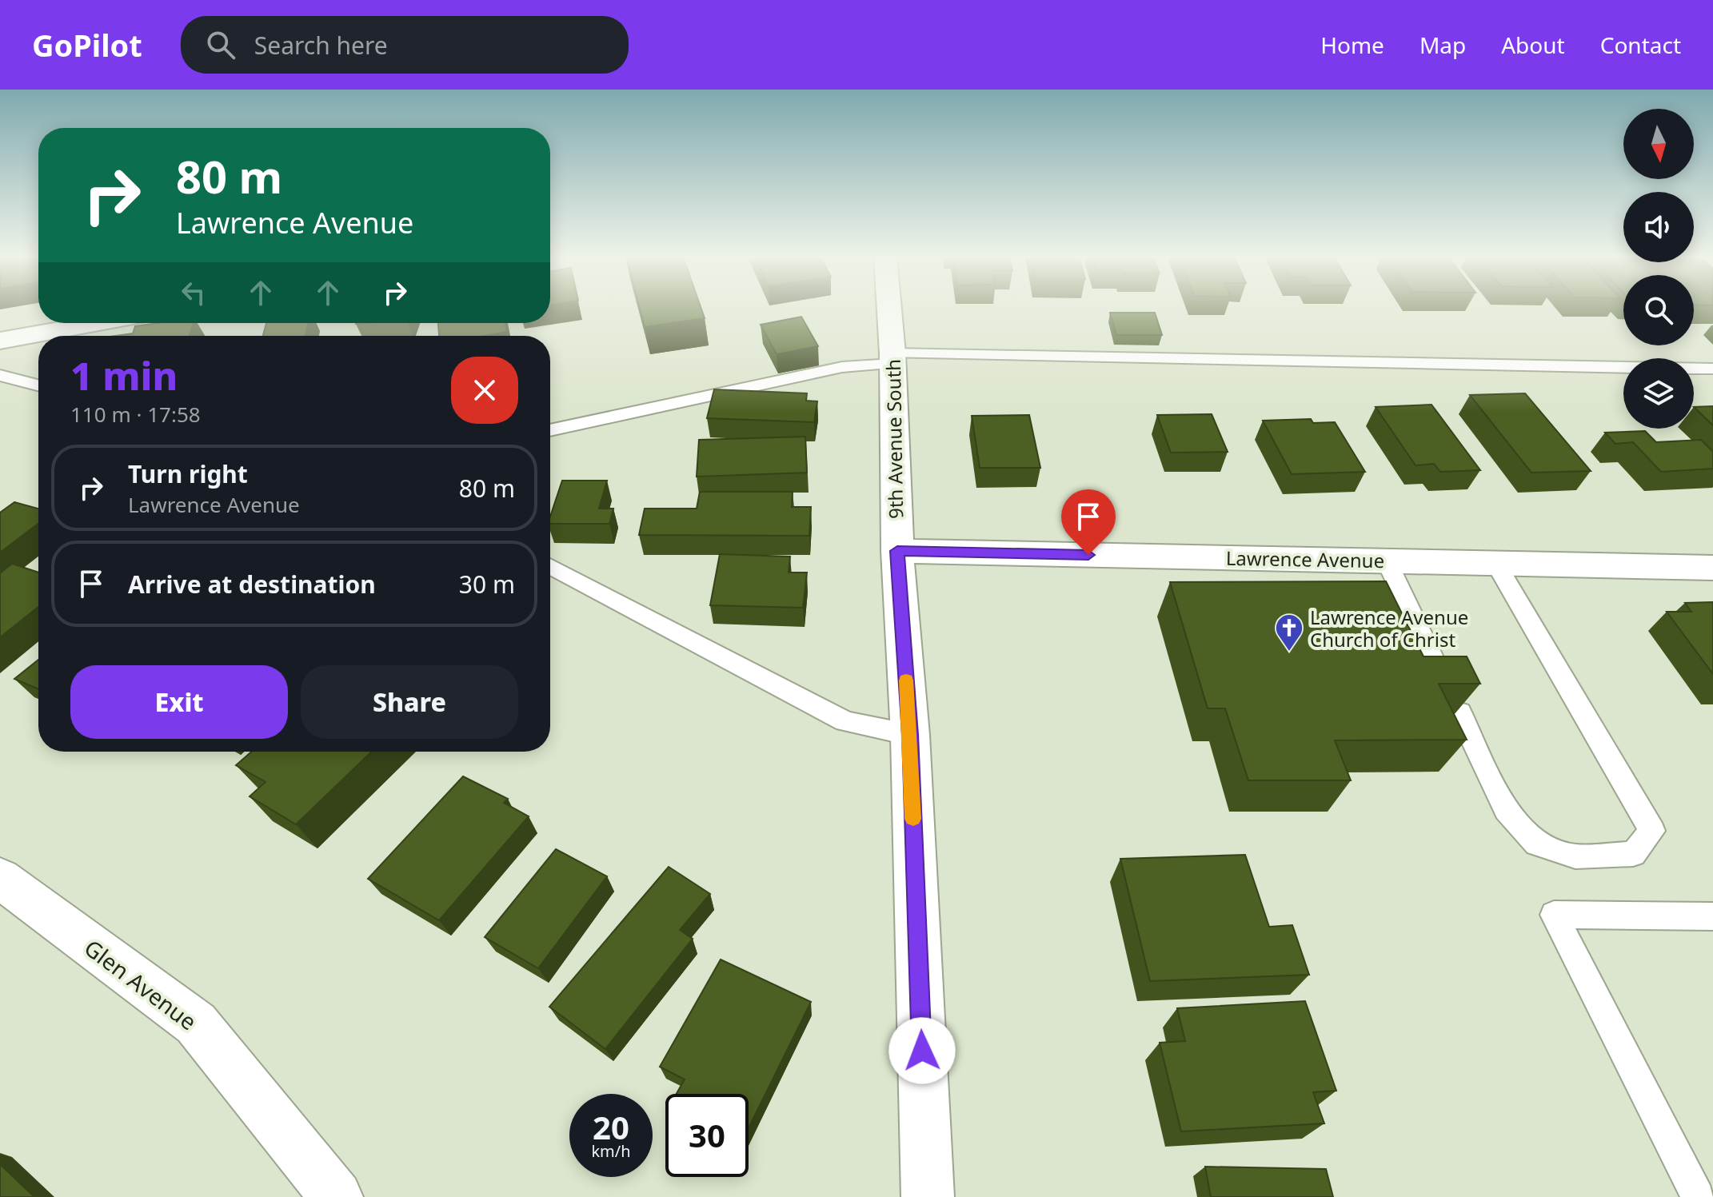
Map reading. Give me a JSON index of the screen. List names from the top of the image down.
{
  "streets": {
    "street": ["9th Avenue South", "Lawrence Avenue", "Glen Avenue"]
  },
  "crossings": [
    ["9th Avenue South", "Lawrence Avenue"]
  ],
  "places": {
    "church": ["Lawrence Avenue Church of Christ"]
  },
  "north": "bottom",
  "page": {
    "header": "GoPilot",
    "search": "Search here",
    "nav": [
      "Home",
      "Map",
      "About",
      "Contact"
    ],
    "turn": ["80 m", "Lawrence Avenue"],
    "heading": ["1 min", "110 m · 17:58"],
    "list": [
      {
        "name": "Turn right",
        "note": "Lawrence Avenue",
        "value": "80 m"
      },
      {
        "name": "Arrive at destination",
        "value": "30 m"
      }
    ],
    "buttons": ["Exit", "Share"],
    "speed": "20 km/h",
    "limit": "30"
  }
}
